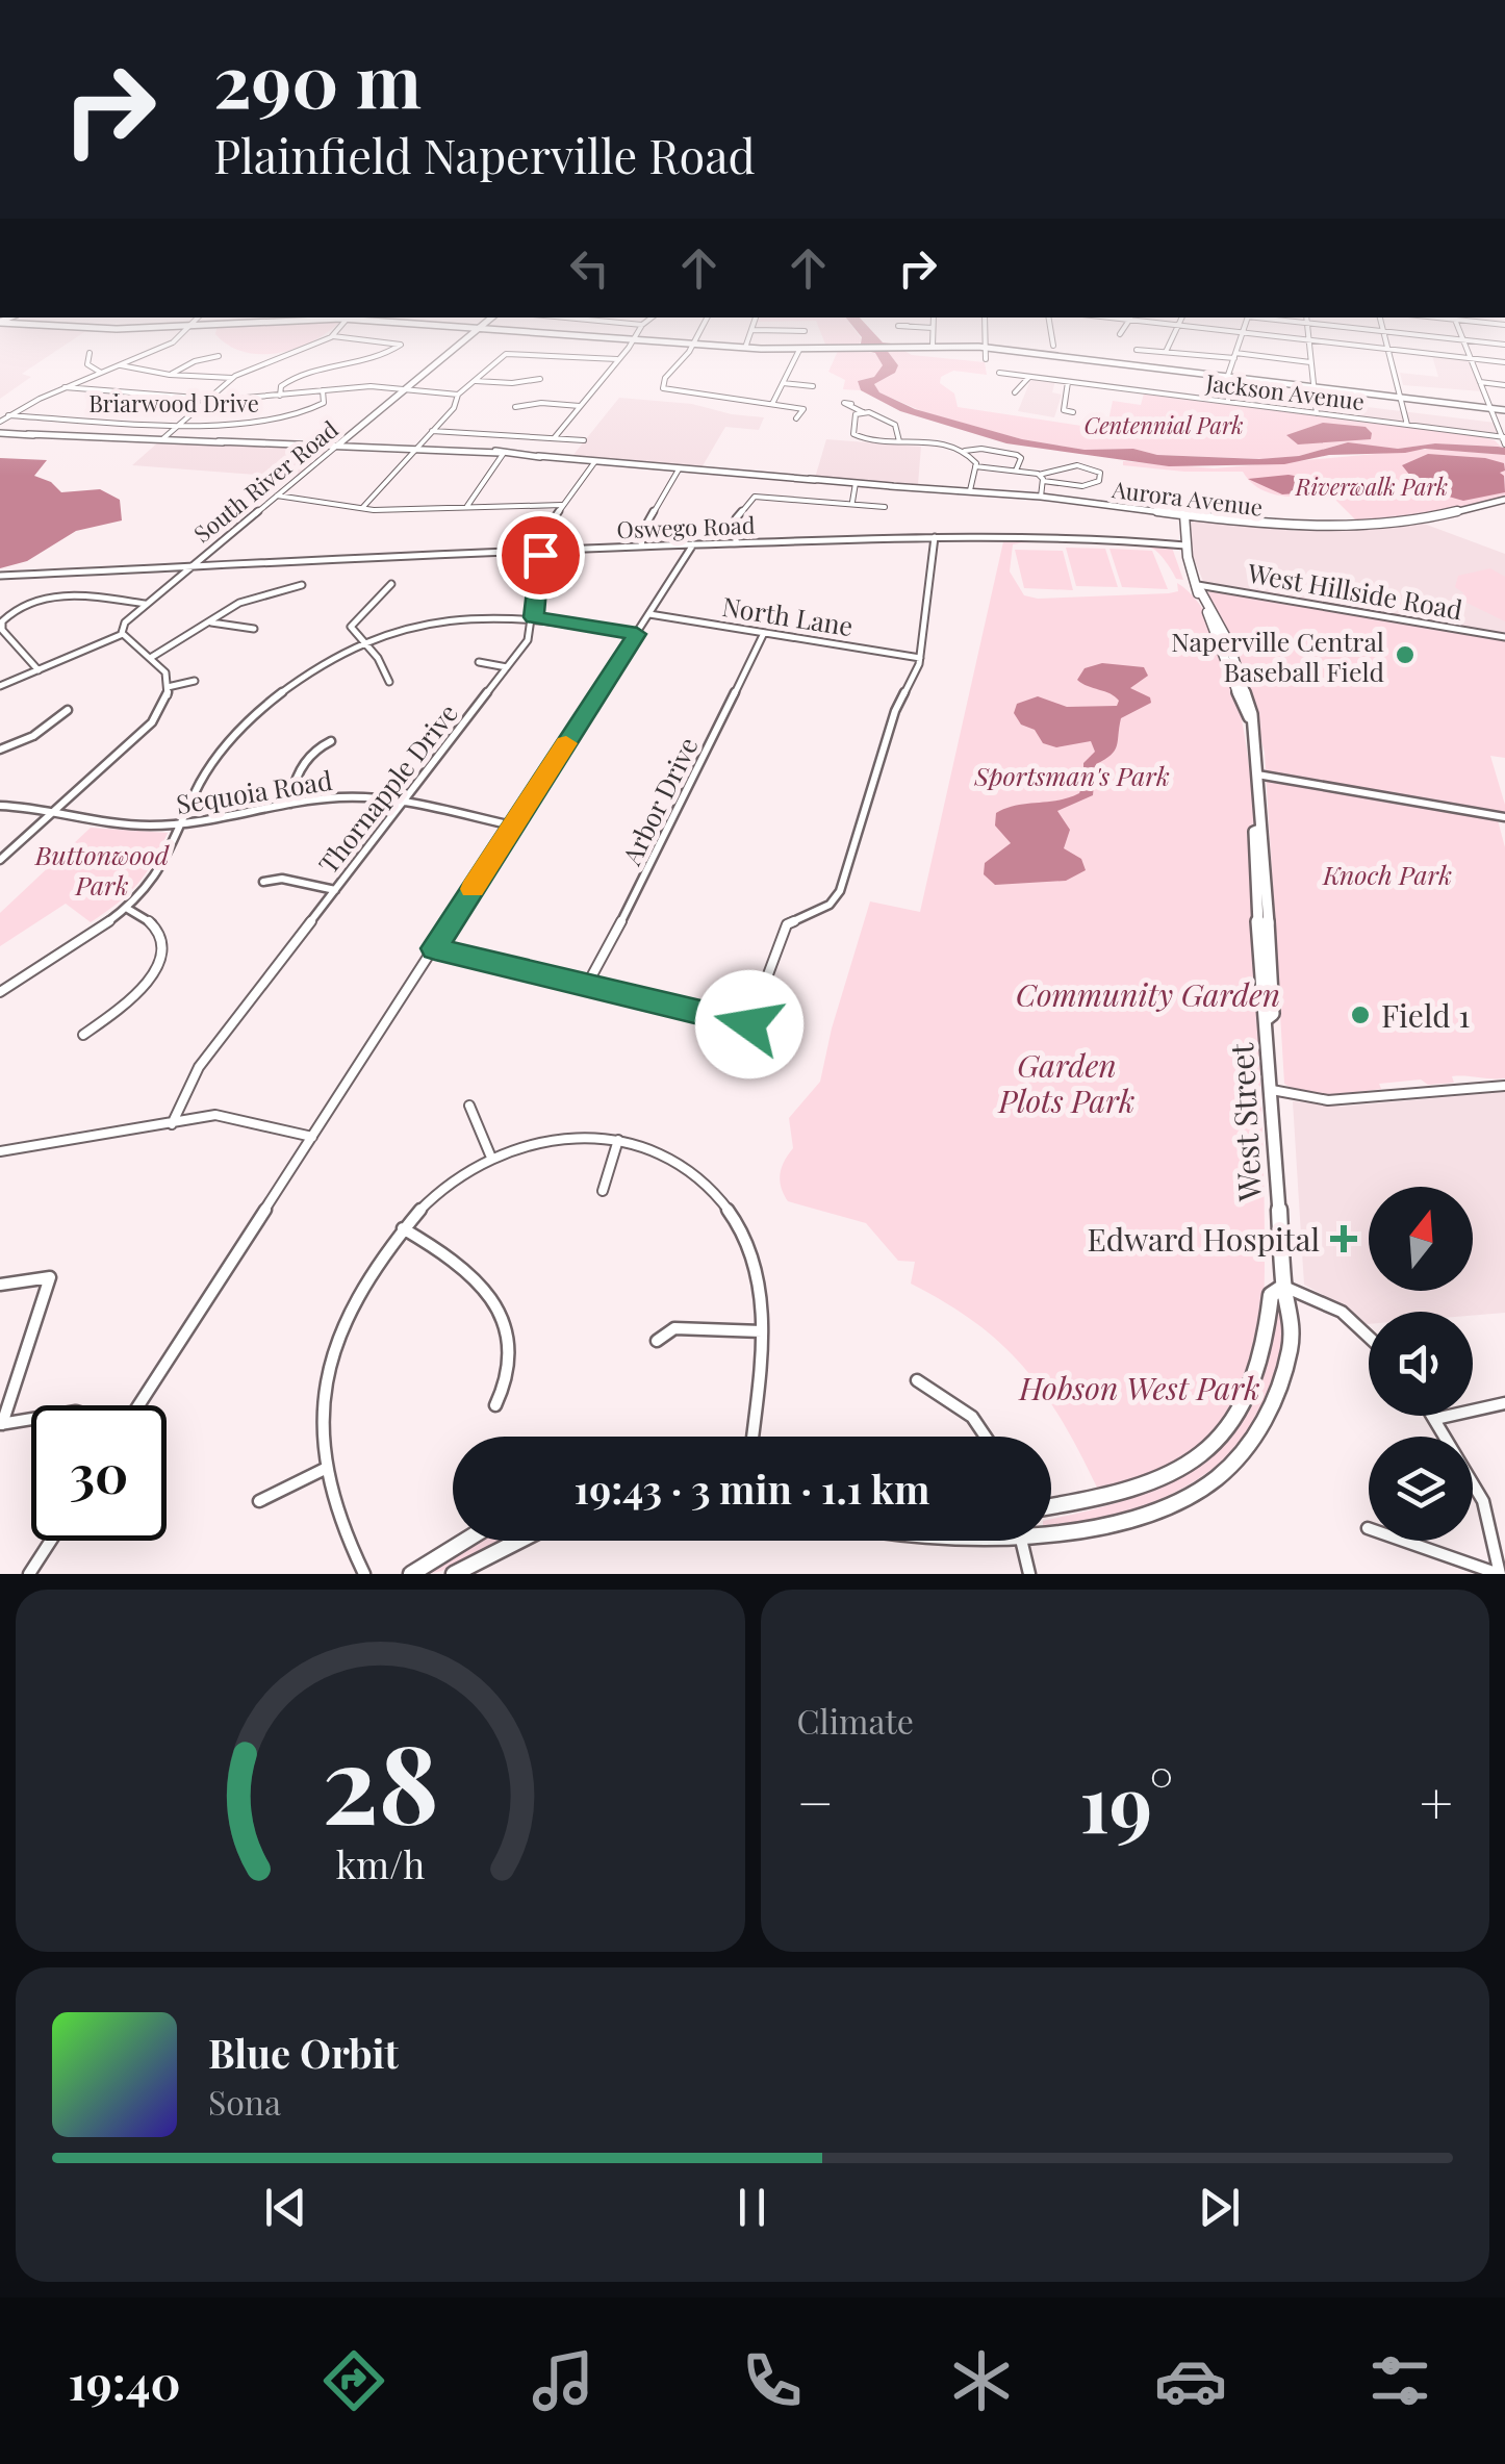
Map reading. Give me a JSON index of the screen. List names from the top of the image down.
{
  "streets": {
    "street": [
      "Jackson Avenue",
      "Briarwood Drive",
      "South River Road",
      "Aurora Avenue",
      "Oswego Road",
      "West Hillside Road",
      "North Lane",
      "Thornapple Drive",
      "Sequoia Road",
      "Arbor Drive",
      "West Street"
    ]
  },
  "crossings": [
    ["South River Road", "Aurora Avenue"],
    ["South River Road", "Oswego Road"],
    ["Aurora Avenue", "Thornapple Drive"],
    ["Aurora Avenue", "West Street"],
    ["Oswego Road", "Thornapple Drive"],
    ["Oswego Road", "West Street"],
    ["West Hillside Road", "West Street"],
    ["North Lane", "Arbor Drive"],
    ["Thornapple Drive", "Sequoia Road"]
  ],
  "parks": [
    "Centennial Park",
    "Riverwalk Park",
    "Sportsman's Park",
    "Buttonwood Park",
    "Knoch Park",
    "Community Garden",
    "Garden Plots Park",
    "Hobson West Park"
  ],
  "places": {
    "other": ["Naperville Central Baseball Field", "Field 1"],
    "health": ["Edward Hospital"]
  },
  "north": "top",
  "page": {
    "turn": ["290 m", "Plainfield Naperville Road"],
    "limit": "30",
    "trip": "19:43 · 3 min · 1.1 km",
    "tile": "Climate",
    "heat": ["−", "19°", "+"],
    "song": ["Blue Orbit", "Sona"],
    "tabs": "19:40",
    "gauge": ["28", "km/h"]
  }
}
